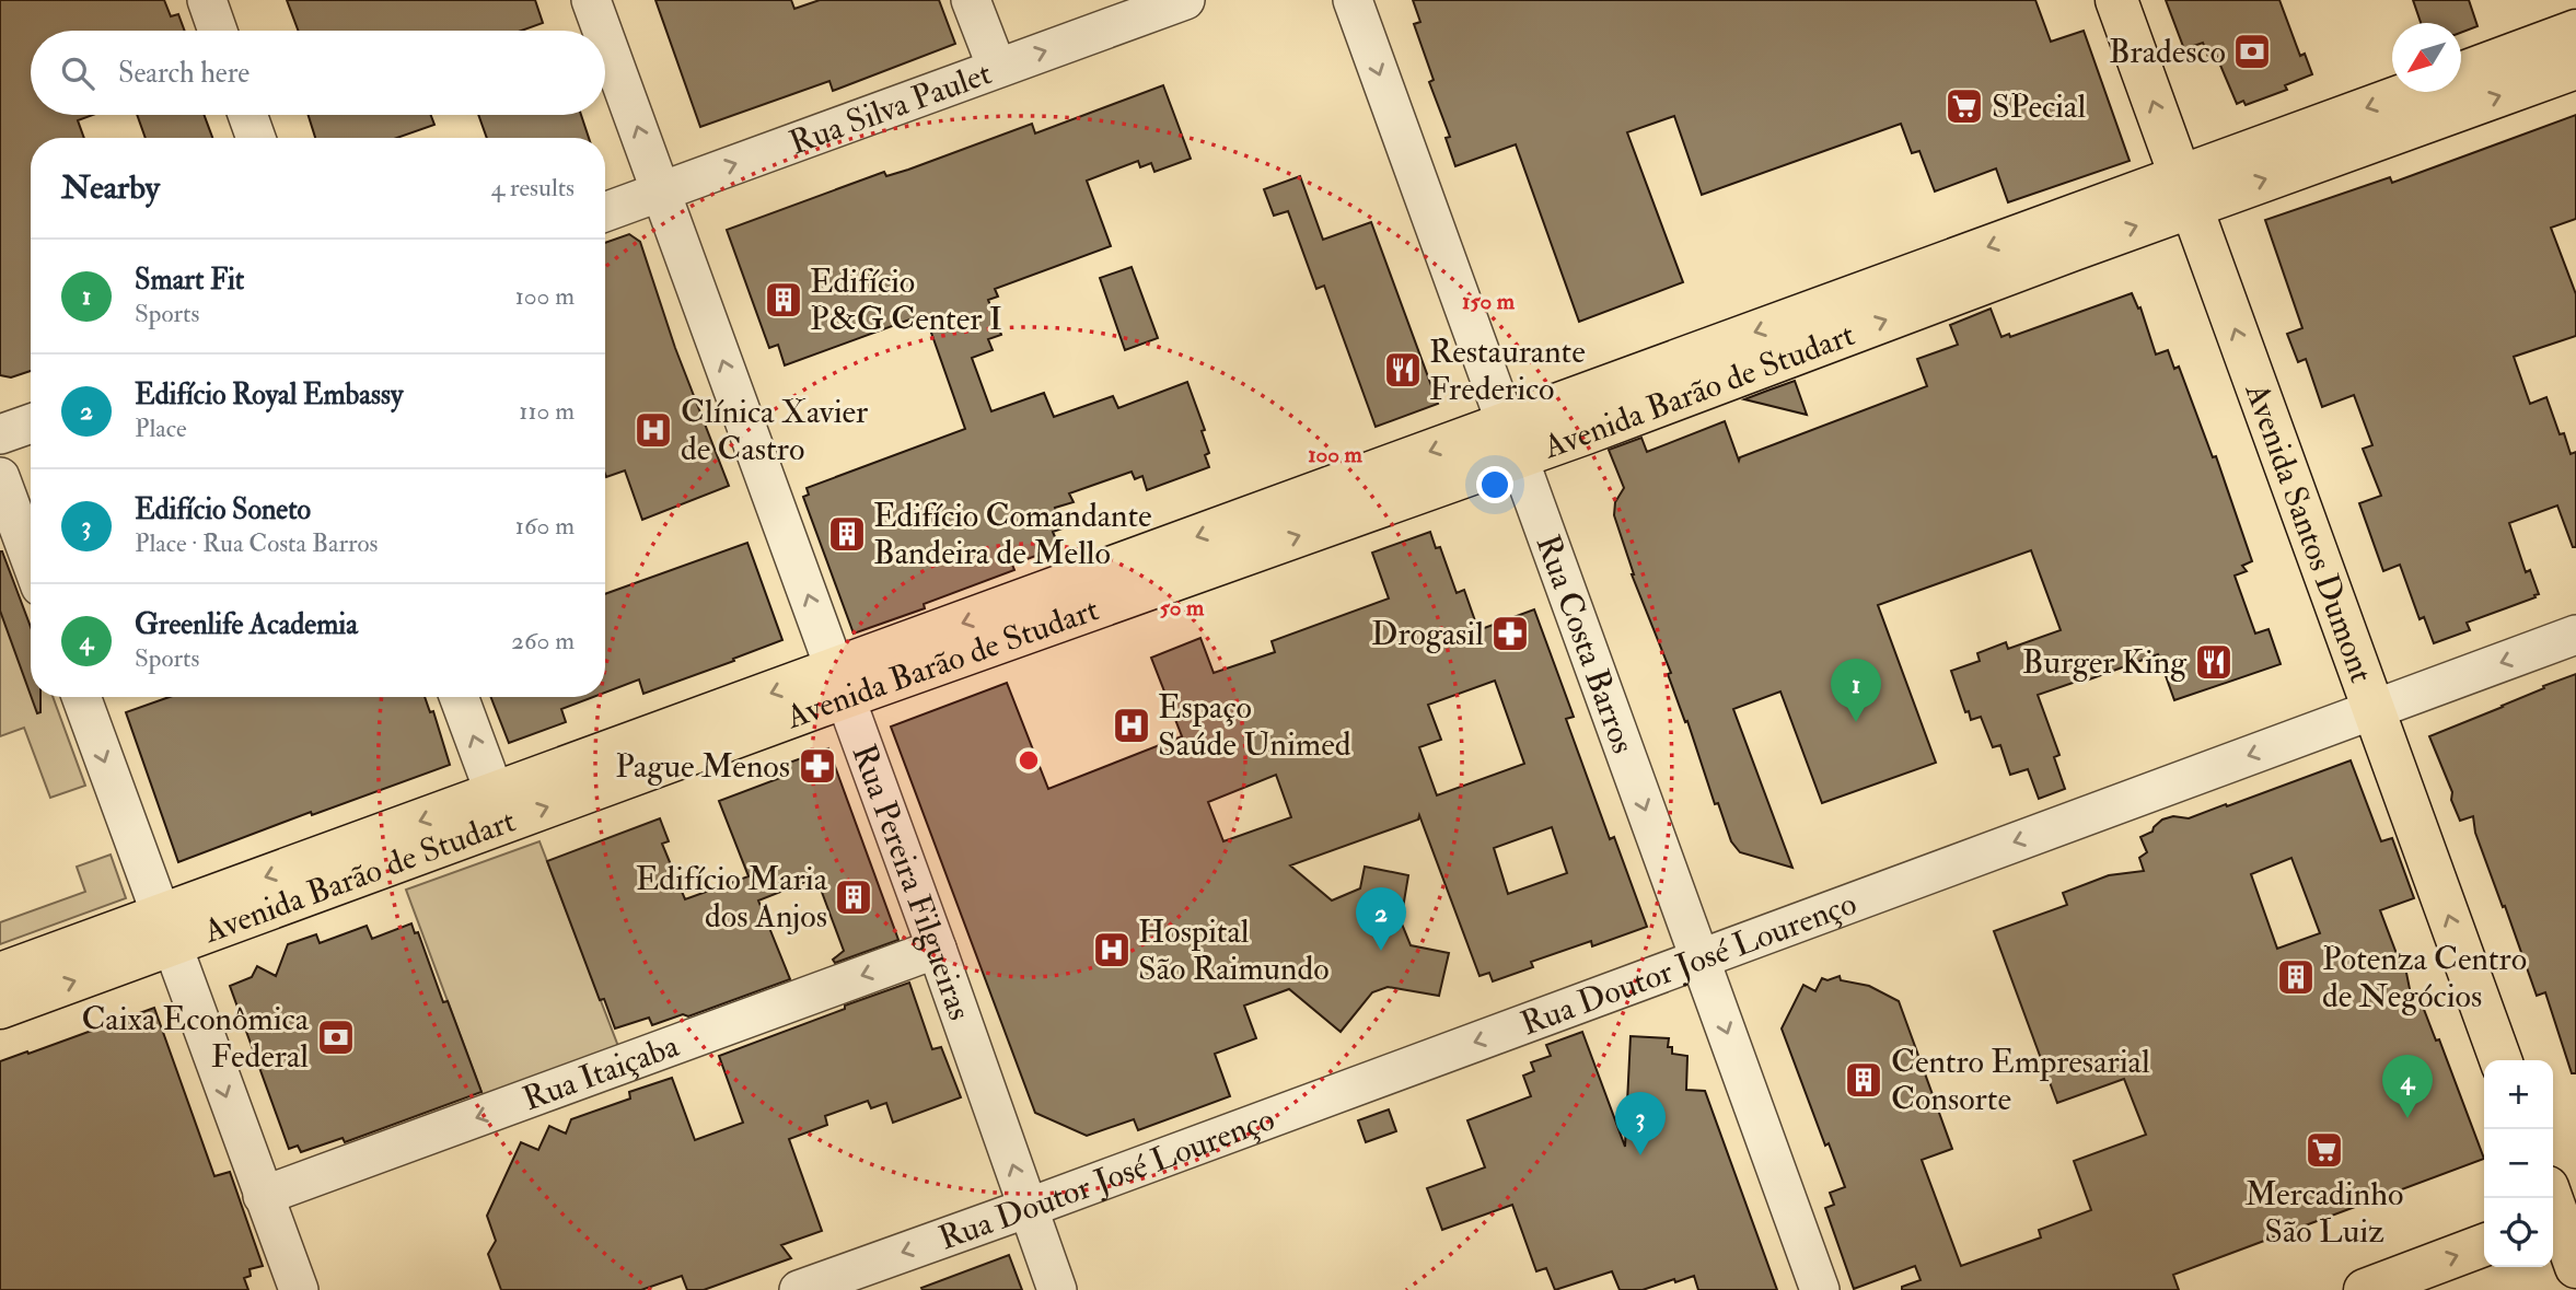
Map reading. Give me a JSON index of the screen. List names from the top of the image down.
{
  "streets": {
    "main road": ["Avenida Barão de Studart", "Avenida Santos Dumont"],
    "street": [
      "Rua Silva Paulet",
      "Rua Costa Barros",
      "Rua Pereira Filgueiras",
      "Rua Doutor José Lourenço",
      "Rua Itaiçaba"
    ]
  },
  "crossings": [
    ["Rua Silva Paulet", "Rua Pereira Filgueiras"],
    ["Avenida Barão de Studart", "Avenida Santos Dumont"],
    ["Avenida Barão de Studart", "Rua Costa Barros"],
    ["Avenida Barão de Studart", "Rua Pereira Filgueiras"],
    ["Avenida Santos Dumont", "Rua Doutor José Lourenço"],
    ["Rua Costa Barros", "Rua Doutor José Lourenço"],
    ["Rua Pereira Filgueiras", "Rua Doutor José Lourenço"],
    ["Rua Pereira Filgueiras", "Rua Itaiçaba"]
  ],
  "one_way": [
    "Rua Silva Paulet",
    "Avenida Santos Dumont",
    "Rua Costa Barros",
    "Rua Pereira Filgueiras",
    "Rua Doutor José Lourenço",
    "Rua Itaiçaba"
  ],
  "places": {
    "bank": ["Bradesco", "Caixa Econômica Federal"],
    "supermarket": ["SPecial", "Mercadinho São Luiz"],
    "building": [
      "Edifício P&G Center I",
      "Edifício Comandante Bandeira de Mello",
      "Edifício Maria dos Anjos",
      "Potenza Centro de Negócios",
      "Centro Empresarial Consorte"
    ],
    "restaurant": ["Restaurante Frederico", "Burger King"],
    "hospital": ["Clínica Xavier de Castro", "Espaço Saúde Unimed", "Hospital São Raimundo"],
    "pharmacy": ["Drogasil", "Pague Menos"]
  },
  "north": "bottom left",
  "page": {
    "search": "Search here",
    "heading": ["Nearby", "4 results"],
    "list": [
      {
        "mark": "1",
        "name": "Smart Fit",
        "note": "Sports",
        "value": "100 m"
      },
      {
        "mark": "2",
        "name": "Edifício Royal Embassy",
        "note": "Place",
        "value": "110 m"
      },
      {
        "mark": "3",
        "name": "Edifício Soneto",
        "note": "Place · Rua Costa Barros",
        "value": "160 m"
      },
      {
        "mark": "4",
        "name": "Greenlife Academia",
        "note": "Sports",
        "value": "260 m"
      }
    ],
    "pins": [
      "1",
      "2",
      "4",
      "3"
    ],
    "map_buttons": ["+", "−"]
  },
  "rings": ["150 m", "100 m", "50 m"]
}
